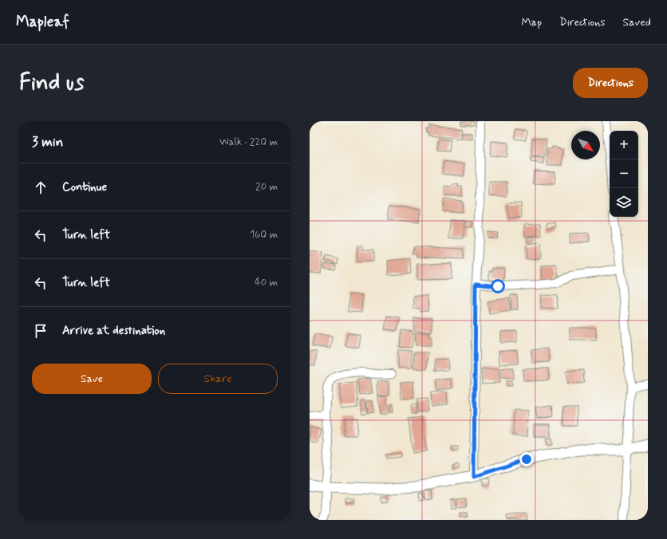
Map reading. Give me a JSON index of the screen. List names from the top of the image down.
{
  "north": "bottom right",
  "page": {
    "header": "Mapleaf",
    "nav": ["Map", "Directions", "Saved"],
    "buttons": [
      "Directions",
      ["Save", "Share"]
    ],
    "title": "Find us",
    "heading": ["3 min", "Walk · 220 m"],
    "map_buttons": ["+", "−"],
    "list": [
      ["Continue", "20 m"],
      ["Turn left", "160 m"],
      ["Turn left", "40 m"],
      "Arrive at destination"
    ]
  }
}
